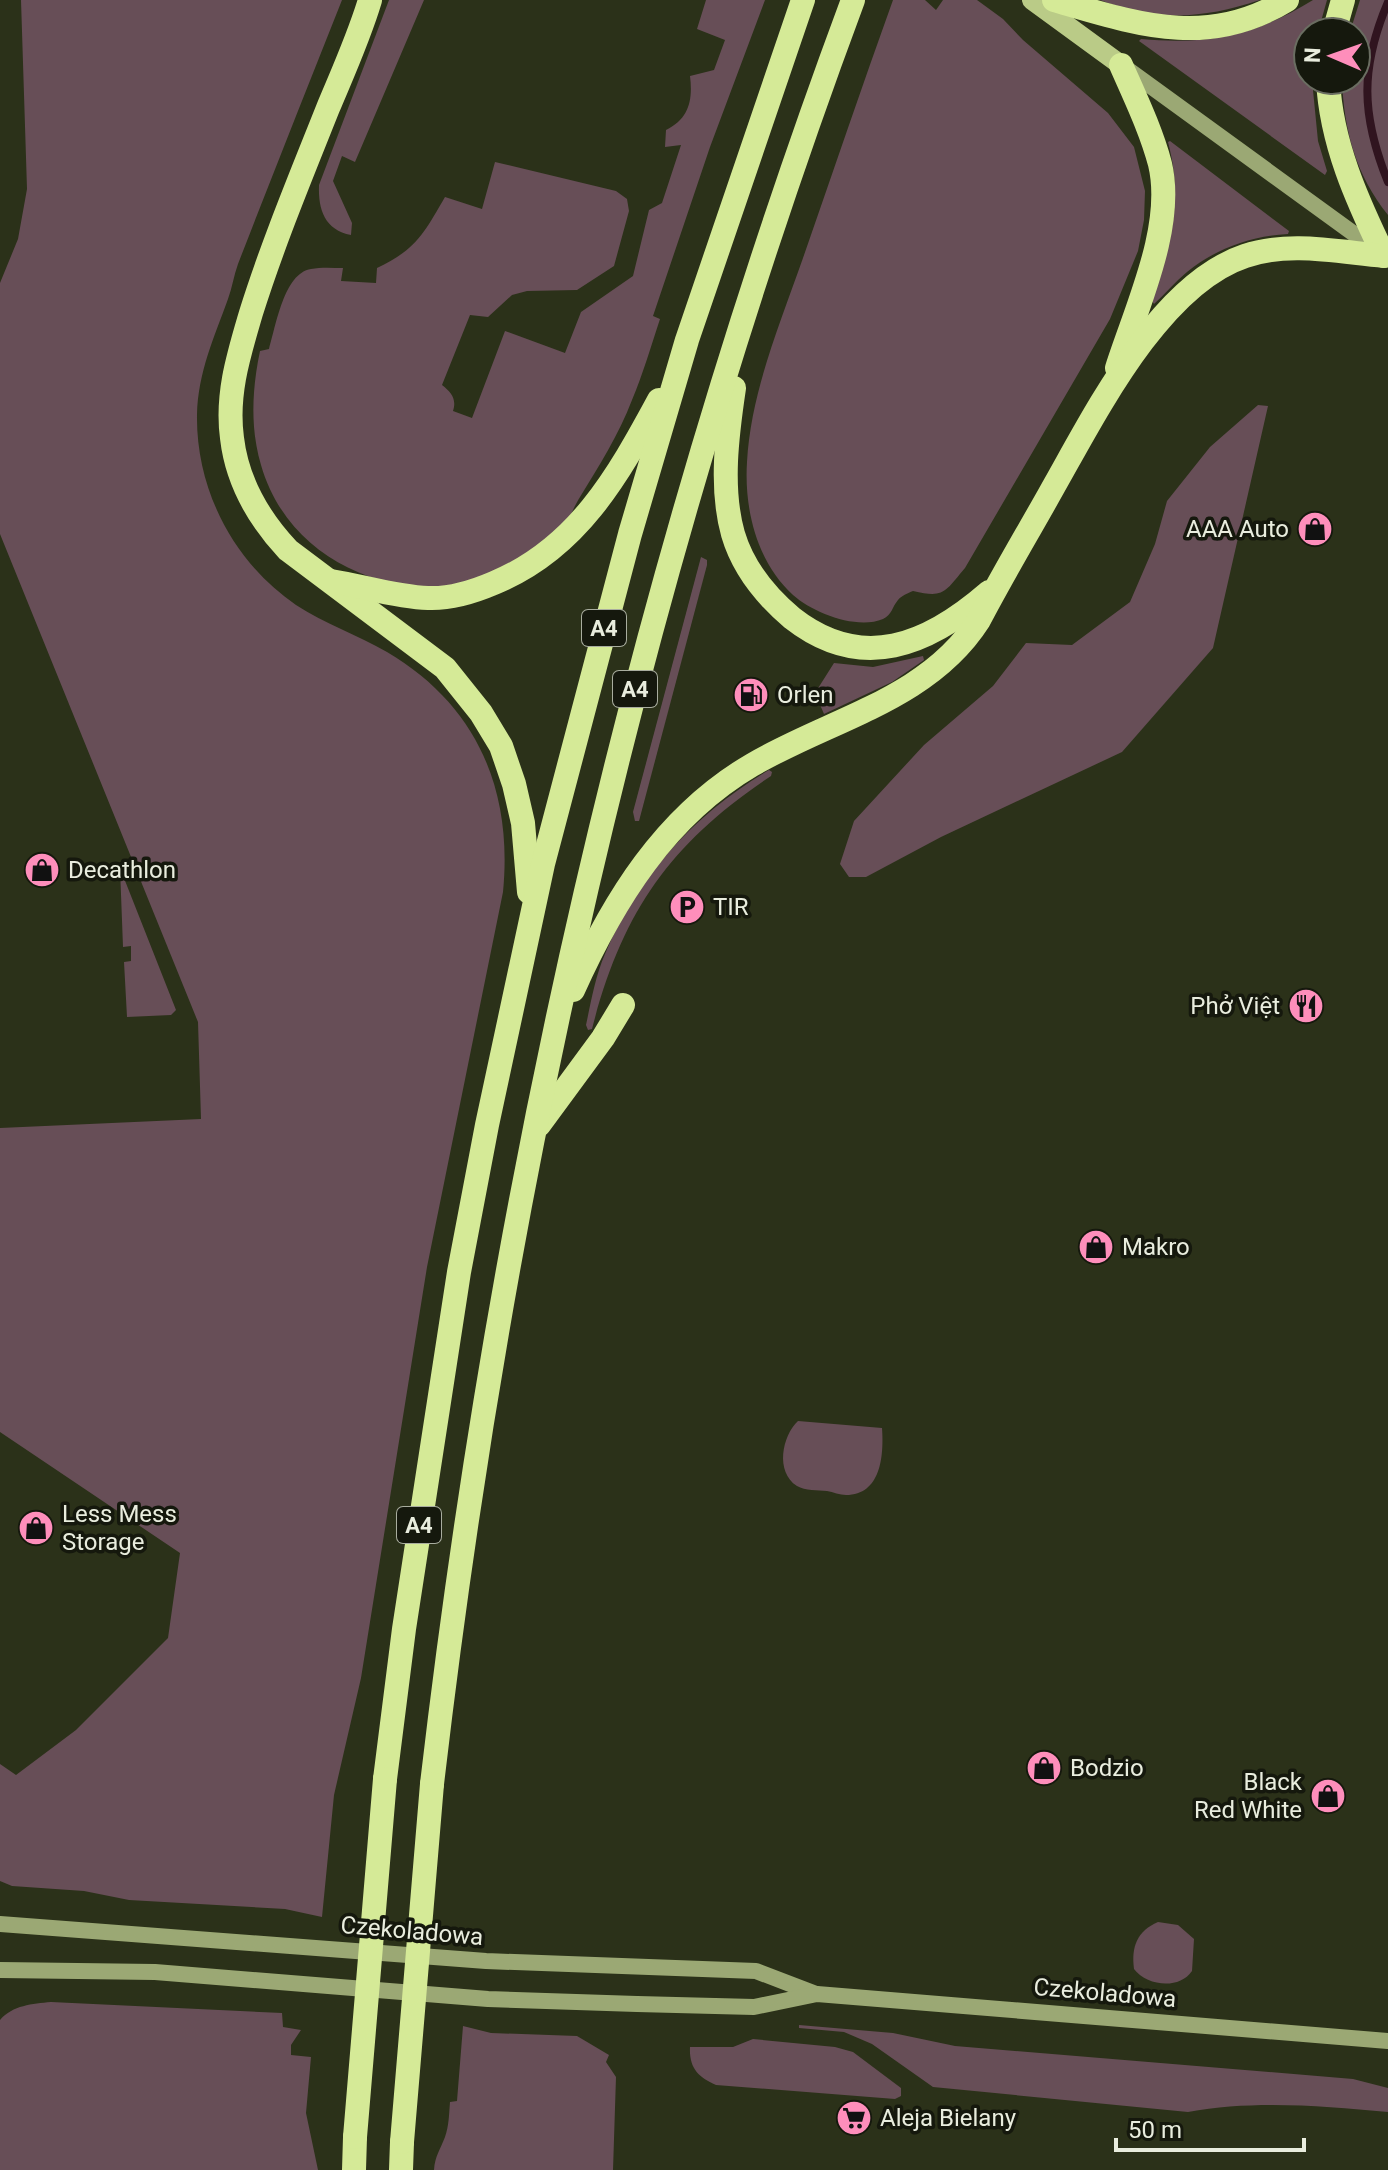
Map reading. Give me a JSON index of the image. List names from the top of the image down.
{
  "streets": {
    "highway": ["А4", "A4"],
    "street": ["Czekoladowa"]
  },
  "crossings": [
    ["А4", "A4"]
  ],
  "places": {
    "shop": [
      "AAA Auto",
      "Decathlon",
      "Makro",
      "Less Mess Storage",
      "Bodzio",
      "Black Red White"
    ],
    "fuel station": ["Orlen"],
    "parking": ["TIR"],
    "restaurant": ["Phở Việt"],
    "supermarket": ["Aleja Bielany"]
  },
  "scale_bar": "50 m",
  "north": "left"
}
